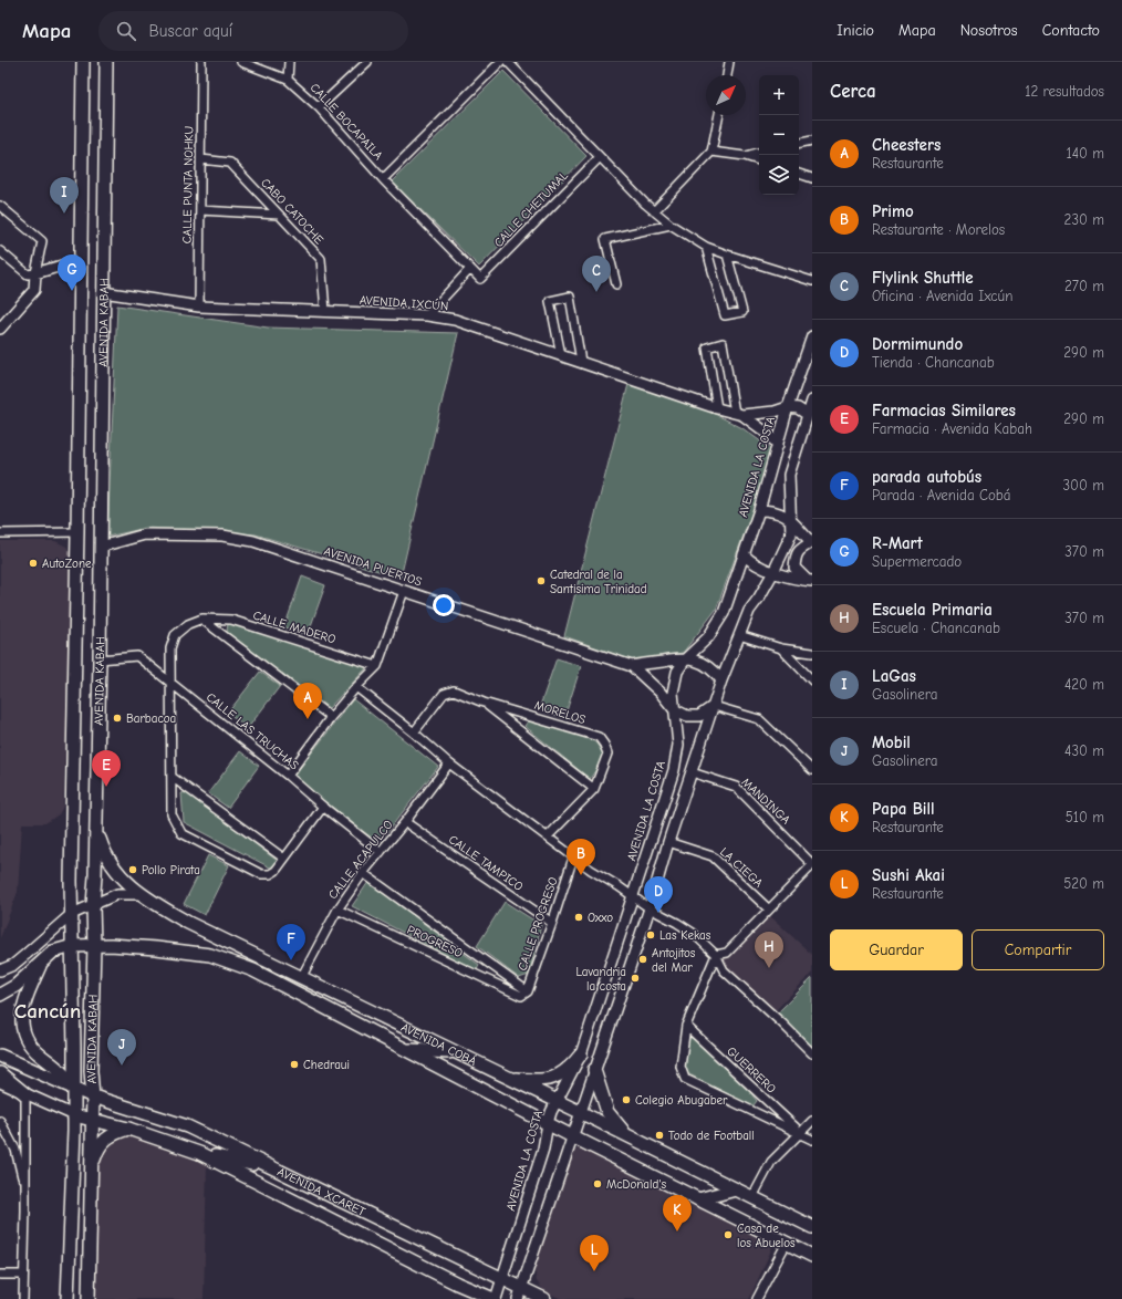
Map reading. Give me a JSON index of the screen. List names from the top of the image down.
{
  "streets": {
    "main road": ["AVENIDA KABAH", "AVENIDA COBÁ", "AVENIDA XCARET"],
    "street": [
      "CALLE BOCAPAILA",
      "CALLE PUNTA NOHKU",
      "CALLE CHETUMAL",
      "CABO CATOCHE",
      "AVENIDA IXCÚN",
      "AVENIDA LA COSTA",
      "AVENIDA PUERTOS",
      "CALLE MADERO",
      "MORELOS",
      "CALLE LAS TRUCHAS",
      "MANDINGA",
      "CALLE ACAPULCO",
      "CALLE TAMPICO",
      "LA CIEGA",
      "CALLE PROGRESO",
      "PROGRESO",
      "GUERRERO"
    ]
  },
  "crossings": [
    ["CALLE BOCAPAILA", "CALLE CHETUMAL"],
    ["CALLE PUNTA NOHKU", "CABO CATOCHE"],
    ["CALLE PUNTA NOHKU", "AVENIDA IXCÚN"],
    ["CABO CATOCHE", "AVENIDA IXCÚN"],
    ["AVENIDA IXCÚN", "AVENIDA KABAH"],
    ["AVENIDA IXCÚN", "AVENIDA LA COSTA"],
    ["AVENIDA KABAH", "AVENIDA PUERTOS"],
    ["AVENIDA KABAH", "CALLE LAS TRUCHAS"],
    ["AVENIDA KABAH", "AVENIDA COBÁ"],
    ["AVENIDA KABAH", "AVENIDA XCARET"],
    ["AVENIDA LA COSTA", "AVENIDA PUERTOS"],
    ["AVENIDA LA COSTA", "AVENIDA COBÁ"],
    ["AVENIDA LA COSTA", "AVENIDA XCARET"],
    ["CALLE MADERO", "CALLE LAS TRUCHAS"],
    ["CALLE LAS TRUCHAS", "CALLE ACAPULCO"],
    ["CALLE ACAPULCO", "CALLE TAMPICO"],
    ["CALLE ACAPULCO", "PROGRESO"],
    ["CALLE ACAPULCO", "AVENIDA COBÁ"],
    ["CALLE TAMPICO", "CALLE PROGRESO"],
    ["CALLE PROGRESO", "PROGRESO"]
  ],
  "districts": ["Cancún"],
  "places": [
    "AutoZone",
    "Catedral de la Santisima Trinidad",
    "Barbacoa",
    "Pollo Pirata",
    "Oxxo",
    "Las Kekas",
    "Antojitos del Mar",
    "Lavandria la costa",
    "Chedraui",
    "Colegio Abugaber",
    "Todo de Football",
    "McDonald's",
    "Casa de los Abuelos"
  ],
  "north": "top right",
  "page": {
    "header": "Mapa",
    "search": "Buscar aquí",
    "nav": [
      "Inicio",
      "Mapa",
      "Nosotros",
      "Contacto"
    ],
    "heading": ["Cerca", "12 resultados"],
    "map_buttons": ["+", "−"],
    "list": [
      {
        "mark": "A",
        "name": "Cheesters",
        "note": "Restaurante",
        "value": "140 m"
      },
      {
        "mark": "B",
        "name": "Primo",
        "note": "Restaurante · Morelos",
        "value": "230 m"
      },
      {
        "mark": "C",
        "name": "Flylink Shuttle",
        "note": "Oficina · Avenida Ixcún",
        "value": "270 m"
      },
      {
        "mark": "D",
        "name": "Dormimundo",
        "note": "Tienda · Chancanab",
        "value": "290 m"
      },
      {
        "mark": "E",
        "name": "Farmacias Similares",
        "note": "Farmacia · Avenida Kabah",
        "value": "290 m"
      },
      {
        "mark": "F",
        "name": "parada autobús",
        "note": "Parada · Avenida Cobá",
        "value": "300 m"
      },
      {
        "mark": "G",
        "name": "R-Mart",
        "note": "Supermercado",
        "value": "370 m"
      },
      {
        "mark": "H",
        "name": "Escuela Primaria",
        "note": "Escuela · Chancanab",
        "value": "370 m"
      },
      {
        "mark": "I",
        "name": "LaGas",
        "note": "Gasolinera",
        "value": "420 m"
      },
      {
        "mark": "J",
        "name": "Mobil",
        "note": "Gasolinera",
        "value": "430 m"
      },
      {
        "mark": "K",
        "name": "Papa Bill",
        "note": "Restaurante",
        "value": "510 m"
      },
      {
        "mark": "L",
        "name": "Sushi Akai",
        "note": "Restaurante",
        "value": "520 m"
      }
    ],
    "pins": [
      "I",
      "G",
      "C",
      "A",
      "E",
      "B",
      "D",
      "F",
      "H",
      "J",
      "K",
      "L"
    ],
    "buttons": ["Guardar", "Compartir"]
  }
}
